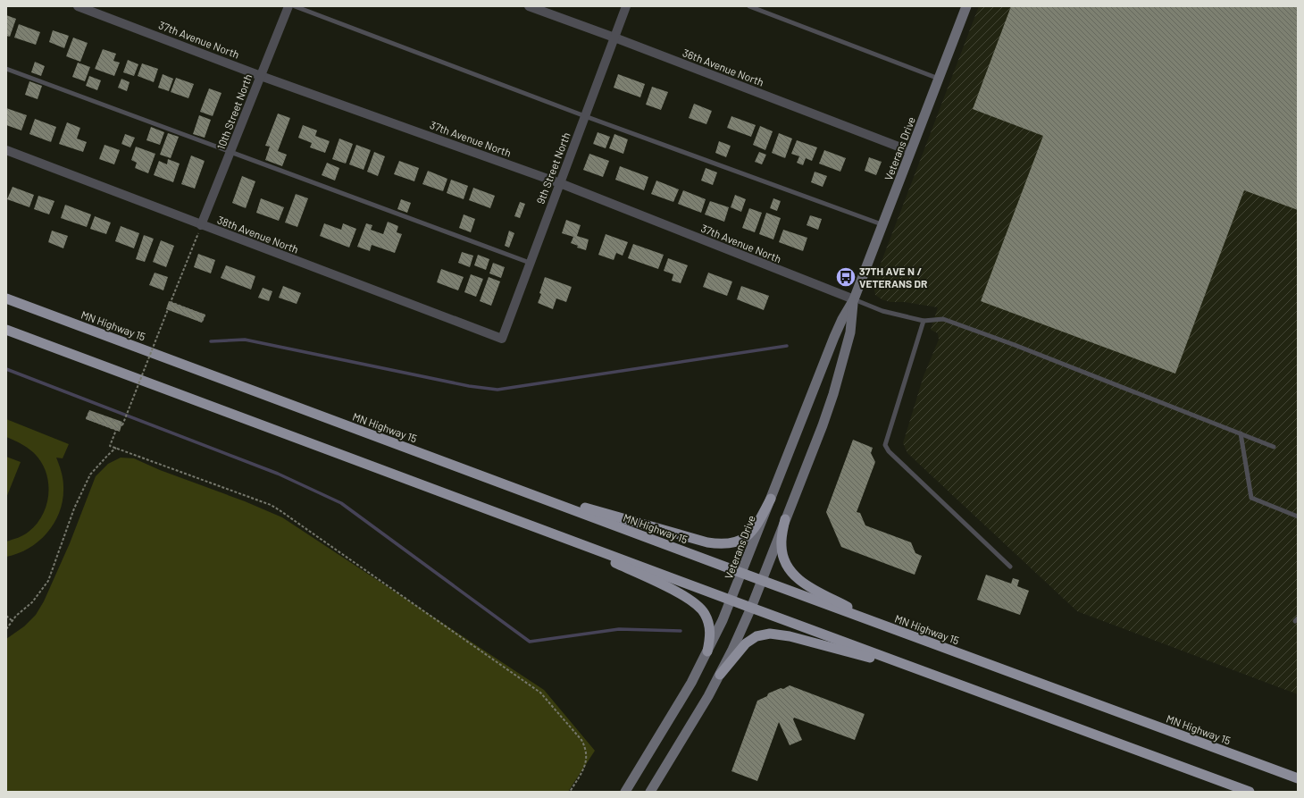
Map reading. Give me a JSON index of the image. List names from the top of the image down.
{
  "streets": {
    "highway": ["MN Highway 15"],
    "main road": ["Veterans Drive"],
    "street": [
      "37th Avenue North",
      "36th Avenue North",
      "10th Street North",
      "9th Street North",
      "38th Avenue North"
    ]
  },
  "crossings": [
    ["37th Avenue North", "10th Street North"],
    ["37th Avenue North", "Veterans Drive"],
    ["37th Avenue North", "9th Street North"],
    ["36th Avenue North", "Veterans Drive"],
    ["36th Avenue North", "9th Street North"],
    ["10th Street North", "38th Avenue North"],
    ["Veterans Drive", "MN Highway 15"],
    ["9th Street North", "38th Avenue North"]
  ],
  "places": {
    "bus stop": ["37TH AVE N / VETERANS DR"]
  }
}
